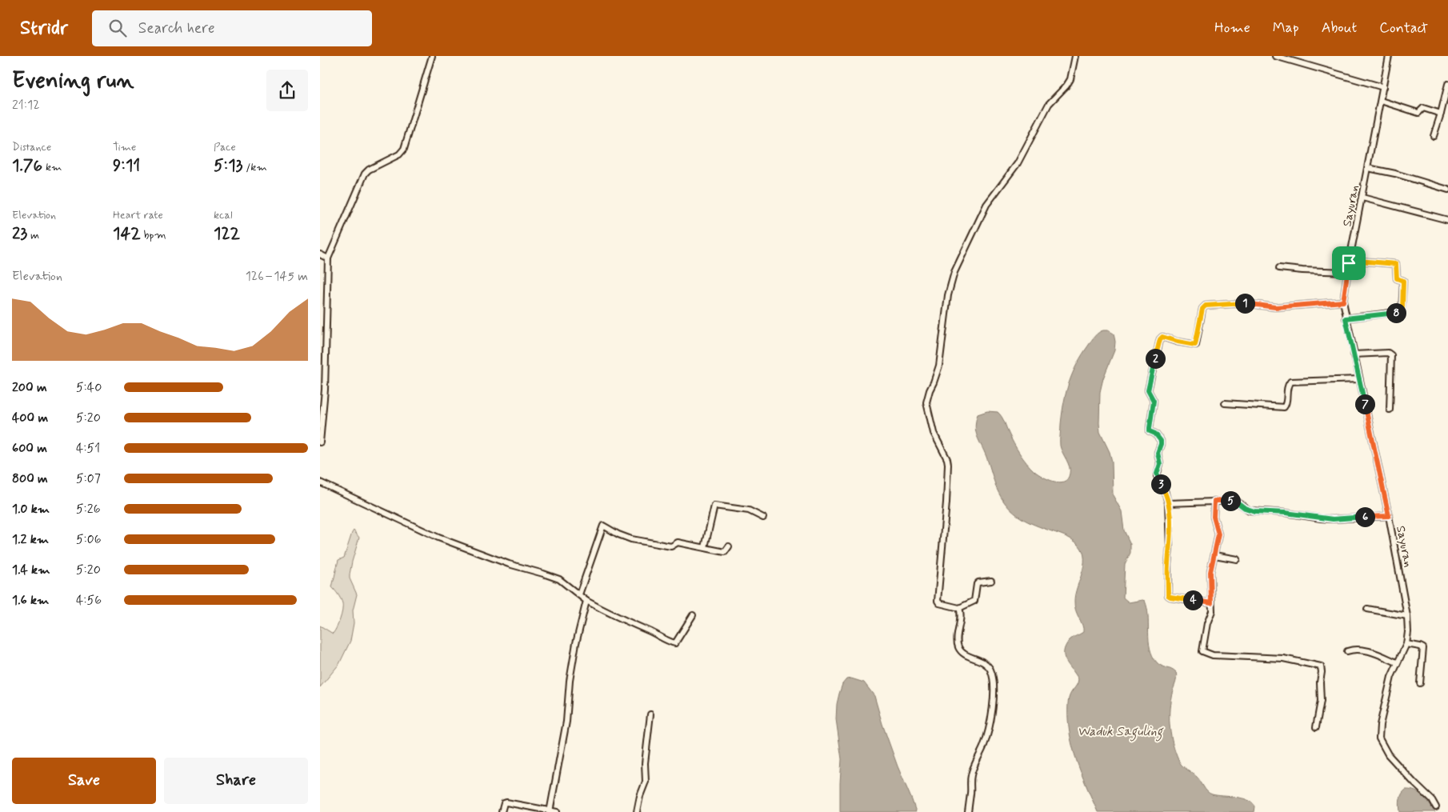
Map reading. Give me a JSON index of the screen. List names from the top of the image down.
{
  "streets": {
    "street": ["Sayuran"]
  },
  "water": ["Waduk Saguling"],
  "page": {
    "header": "Stridr",
    "search": "Search here",
    "nav": [
      "Home",
      "Map",
      "About",
      "Contact"
    ],
    "heading": ["Evening run", "21:12"],
    "stats": [
      ["Distance", "1.76 km"],
      ["Time", "9:11"],
      ["Pace", "5:13 /km"],
      ["Elevation", "23 m"],
      ["Heart rate", "142 bpm"],
      ["kcal", "122"]
    ],
    "chart": ["Elevation", "126–145 m"],
    "pins": [
      "1",
      "8",
      "2",
      "7",
      "3",
      "5",
      "6",
      "4"
    ],
    "list": [
      {
        "name": "200 m",
        "note": "5:40"
      },
      {
        "name": "400 m",
        "note": "5:20"
      },
      {
        "name": "600 m",
        "note": "4:51"
      },
      {
        "name": "800 m",
        "note": "5:07"
      },
      {
        "name": "1.0 km",
        "note": "5:26"
      },
      {
        "name": "1.2 km",
        "note": "5:06"
      },
      {
        "name": "1.4 km",
        "note": "5:20"
      },
      {
        "name": "1.6 km",
        "note": "4:56"
      }
    ],
    "buttons": ["Save", "Share"]
  }
}
